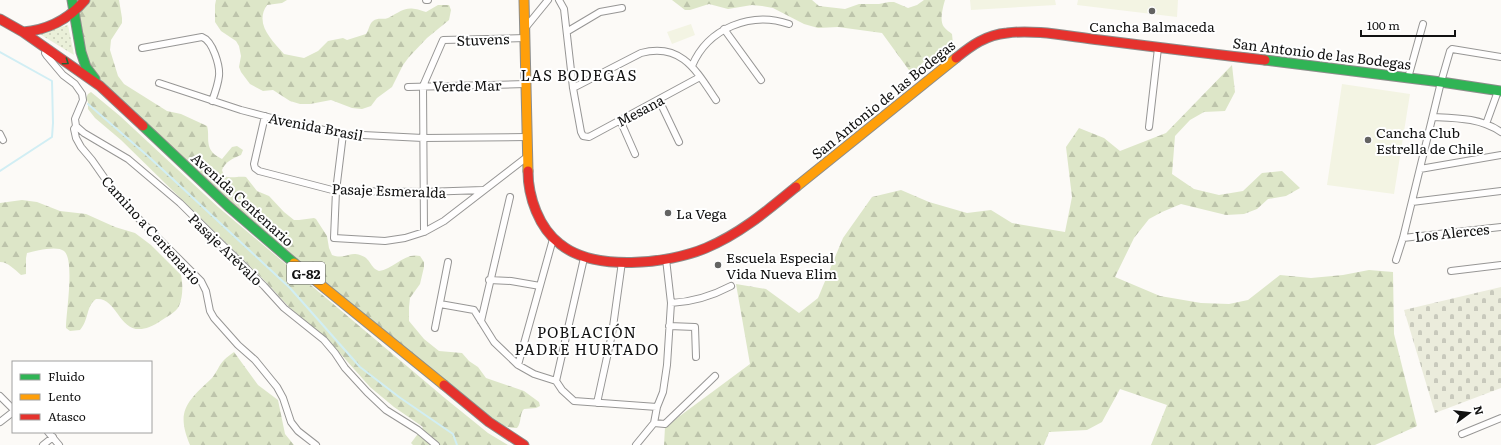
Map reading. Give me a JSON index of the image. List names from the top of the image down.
{
  "streets": {
    "street": [
      "Stuvens",
      "San Antonio de las Bodegas",
      "Verde Mar",
      "Mesana",
      "Avenida Brasil",
      "Pasaje Esmeralda",
      "Avenida Centenario",
      "Camino a Centenario",
      "Los Alerces",
      "Pasaje Arévalo",
      "G-82"
    ]
  },
  "crossings": [
    ["Stuvens", "San Antonio de las Bodegas"],
    ["Stuvens", "Verde Mar"],
    ["San Antonio de las Bodegas", "Verde Mar"],
    ["San Antonio de las Bodegas", "Avenida Brasil"],
    ["Avenida Brasil", "Pasaje Esmeralda"],
    ["Camino a Centenario", "Pasaje Arévalo"]
  ],
  "districts": ["LAS BODEGAS", "POBLACIÓN PADRE HURTADO"],
  "places": [
    "Cancha Balmaceda",
    "Cancha Club Estrella de Chile",
    "La Vega",
    "Escuela Especial Vida Nueva Elim"
  ],
  "legend": ["Fluido", "Lento", "Atasco"],
  "scale_bar": "100 m",
  "north": "right"
}
